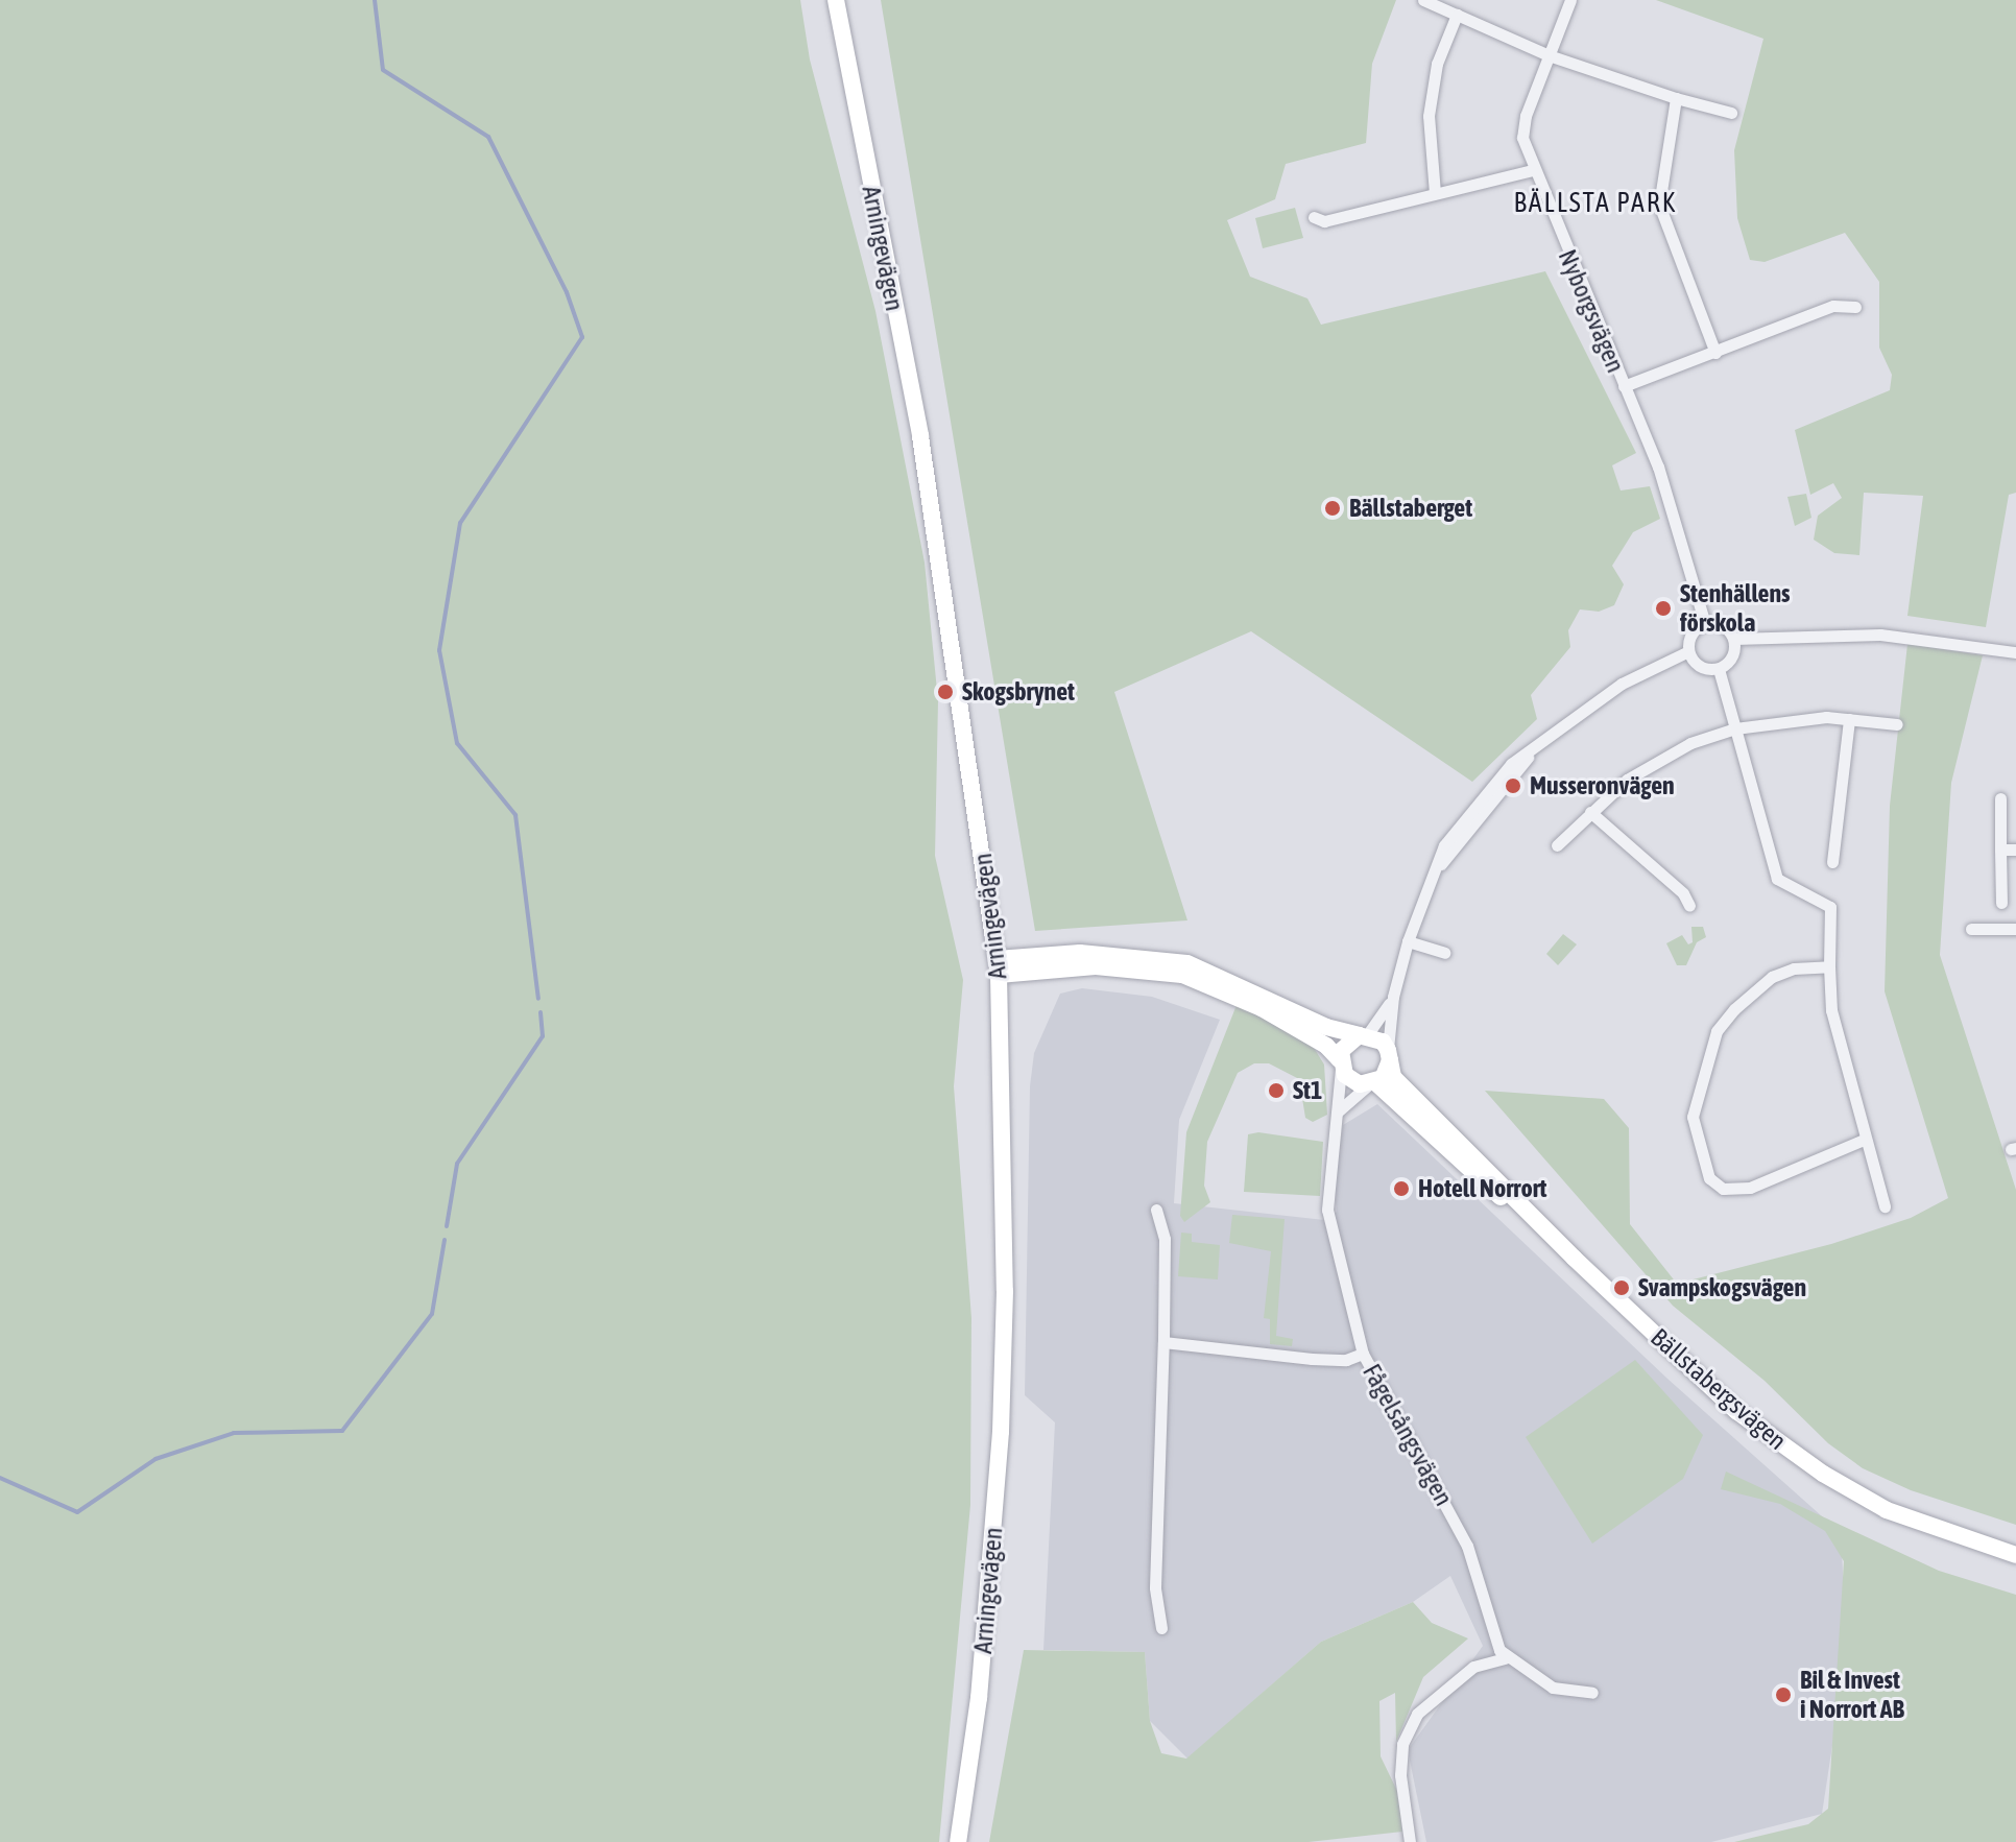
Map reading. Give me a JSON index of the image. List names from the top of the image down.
{
  "streets": {
    "main road": ["Arningevägen", "Bällstabergsvägen"],
    "street": ["Nyborgsvägen", "Fågelsångsvägen"]
  },
  "crossings": [
    ["Bällstabergsvägen", "Fågelsångsvägen"]
  ],
  "districts": ["BÄLLSTA PARK"],
  "places": [
    "Bällstaberget",
    "Stenhällens förskola",
    "Skogsbrynet",
    "Musseronvägen",
    "St1",
    "Hotell Norrort",
    "Svampskogsvägen",
    "Bil & Invest i Norrort AB"
  ]
}
